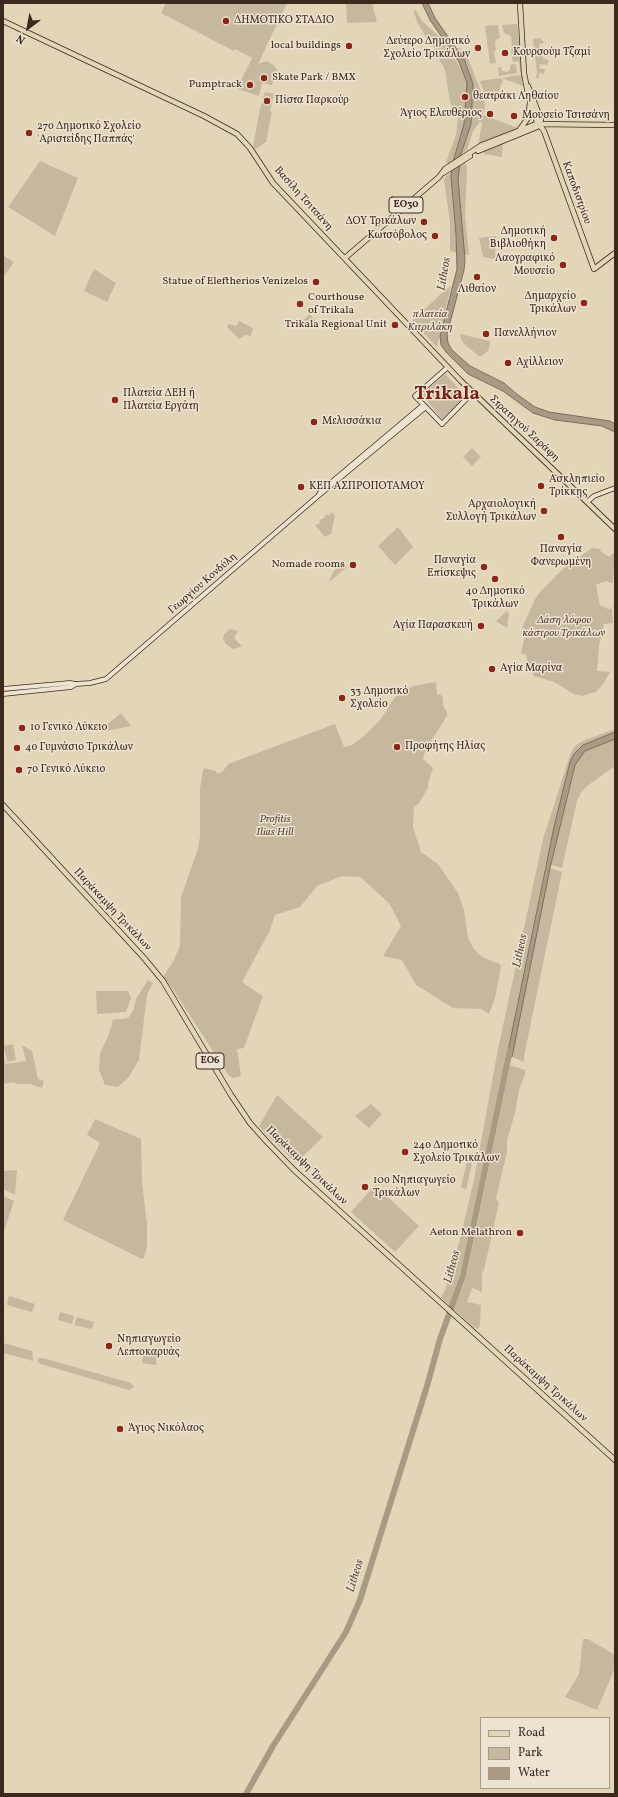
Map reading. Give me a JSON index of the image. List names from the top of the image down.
{
  "streets": {
    "main road": [
      "Καποδιστρίου",
      "Βασίλη Τσιτσάνη",
      "ΕΟ30",
      "Στρατηγού Σαράφη",
      "Γεωργίου Κονδύλη",
      "Παράκαμψη Τρικάλων",
      "ΕΟ6"
    ]
  },
  "crossings": [
    ["Καποδιστρίου", "ΕΟ30"],
    ["Βασίλη Τσιτσάνη", "ΕΟ30"],
    ["Βασίλη Τσιτσάνη", "Στρατηγού Σαράφη"]
  ],
  "districts": ["Trikala"],
  "water": ["Litheos"],
  "parks": ["πλατεία Κιτριλάκη", "Δάση λόφου κάστρου Τρικάλων", "Profitis Ilias Hill"],
  "places": [
    "ΔΗΜΟΤΙΚΟ ΣΤΑΔΙΟ",
    "local buildings",
    "Δεύτερο Δημοτικό Σχολείο Τρικάλων",
    "Κουρσούμ Τζαμί",
    "Skate Park / BMX",
    "Pumptrack",
    "θεατράκι Ληθαίου",
    "Πίστα Παρκούρ",
    "Άγιος Ελευθέριος",
    "Μουσείο Τσιτσάνη",
    "27ο Δημοτικό Σχολείο 'Αριστείδης Παππάς'",
    "ΔΟΥ Τρικάλων",
    "Κωτσόβολος",
    "Δημοτική Βιβλιοθήκη",
    "Λαογραφικό Μουσείο",
    "Λιθαίον",
    "Statue of Eleftherios Venizelos",
    "Δημαρχείο Τρικάλων",
    "Courthouse of Trikala",
    "Trikala Regional Unit",
    "Πανελλήνιον",
    "Αχίλλειον",
    "Πλατεία ΔΕΗ ή Πλατεία Εργάτη",
    "Μελισσάκια",
    "Ασκληπιείο Τρίκκης",
    "ΚΕΠ ΑΣΠΡΟΠΟΤΑΜΟΥ",
    "Αρχαιολογική Συλλογή Τρικάλων",
    "Παναγία Φανερωμένη",
    "Nomade rooms",
    "Παναγία Επίσκεψις",
    "4ο Δημοτικό Τρικάλων",
    "Αγία Παρασκευή",
    "Αγία Μαρίνα",
    "33 Δημοτικό Σχολείο",
    "1ο Γενικό Λύκειο",
    "Προφήτης Ηλίας",
    "4ο Γυμνάσιο Τρικάλων",
    "7ο Γενικό Λύκειο",
    "24ο Δημοτικό Σχολείο Τρικάλων",
    "10ο Νηπιαγωγείο Τρικάλων",
    "Aeton Melathron",
    "Νηπιαγωγείο Λεπτοκαρυάς",
    "Άγιος Νικόλαος"
  ],
  "legend": ["Road", "Park", "Water"],
  "north": "bottom left"
}
